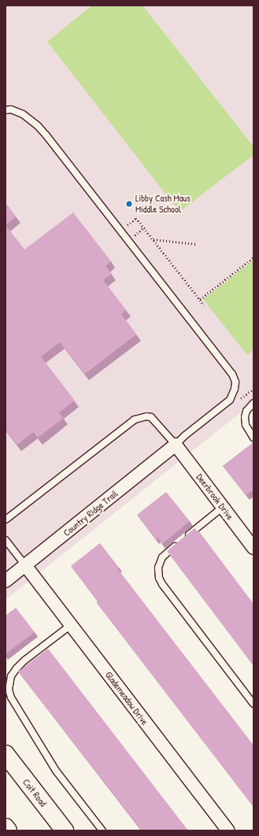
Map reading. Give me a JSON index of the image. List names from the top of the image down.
{
  "streets": {
    "main road": ["Coit Road"],
    "street": ["Deerbrook Drive", "Country Ridge Trail", "Glademeadow Drive"]
  },
  "crossings": [
    ["Deerbrook Drive", "Country Ridge Trail"],
    ["Country Ridge Trail", "Glademeadow Drive"]
  ],
  "places": ["Libby Cash Maus Middle School"]
}
